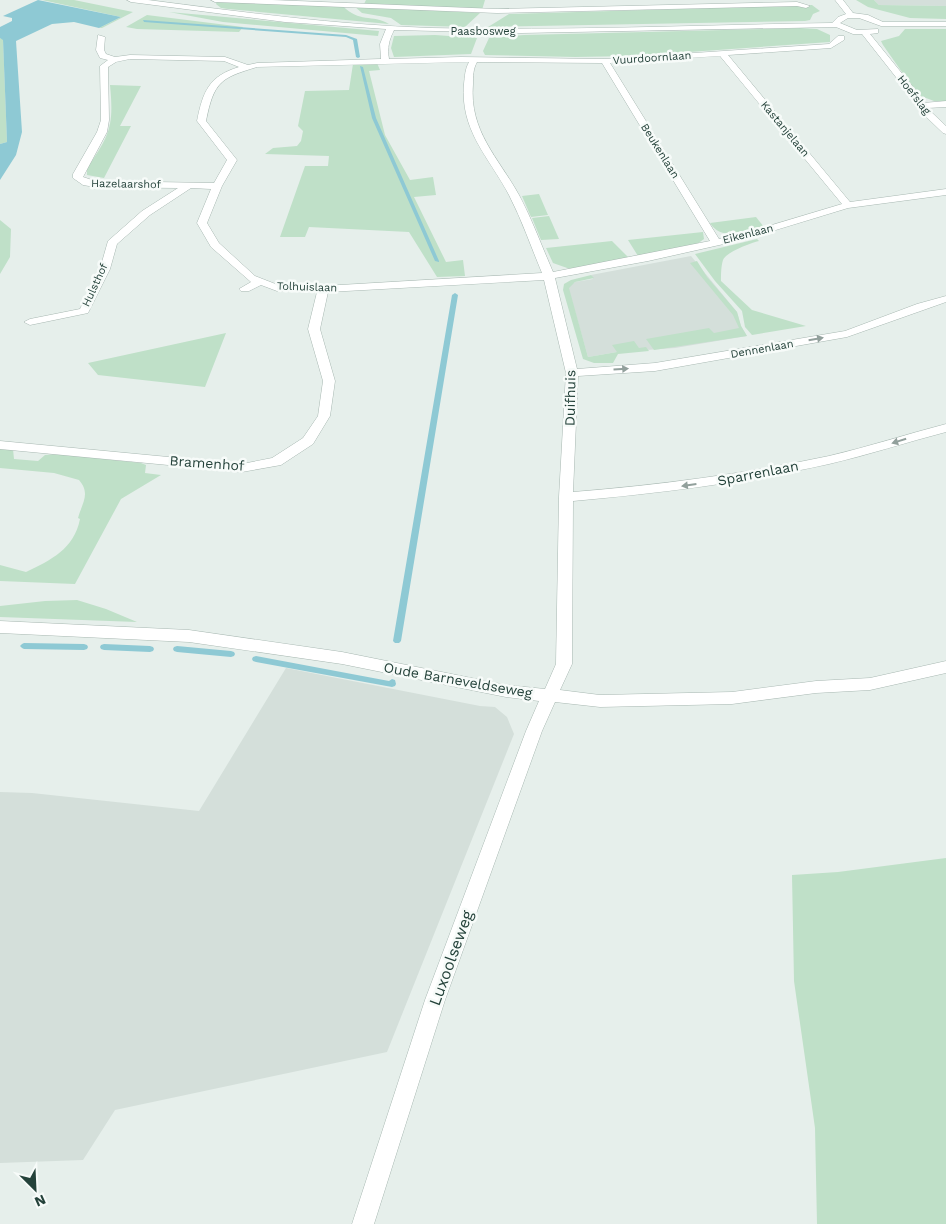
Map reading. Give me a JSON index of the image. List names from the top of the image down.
{
  "streets": {
    "street": [
      "Paasbosweg",
      "Vuurdoornlaan",
      "Hoefslag",
      "Kastanjelaan",
      "Beukenlaan",
      "Hazelaarshof",
      "Eikenlaan",
      "Hulsthof",
      "Tolhuislaan",
      "Dennenlaan",
      "Duifhuis",
      "Bramenhof",
      "Sparrenlaan",
      "Oude Barneveldseweg",
      "Luxoolseweg"
    ]
  },
  "crossings": [
    ["Vuurdoornlaan", "Kastanjelaan"],
    ["Vuurdoornlaan", "Beukenlaan"],
    ["Vuurdoornlaan", "Tolhuislaan"],
    ["Vuurdoornlaan", "Duifhuis"],
    ["Kastanjelaan", "Eikenlaan"],
    ["Beukenlaan", "Eikenlaan"],
    ["Hazelaarshof", "Hulsthof"],
    ["Hazelaarshof", "Tolhuislaan"],
    ["Eikenlaan", "Tolhuislaan"],
    ["Eikenlaan", "Duifhuis"],
    ["Tolhuislaan", "Duifhuis"],
    ["Tolhuislaan", "Bramenhof"],
    ["Dennenlaan", "Duifhuis"],
    ["Duifhuis", "Sparrenlaan"],
    ["Duifhuis", "Oude Barneveldseweg"],
    ["Duifhuis", "Luxoolseweg"],
    ["Oude Barneveldseweg", "Luxoolseweg"]
  ],
  "one_way": ["Dennenlaan", "Sparrenlaan"],
  "north": "bottom right"
}
